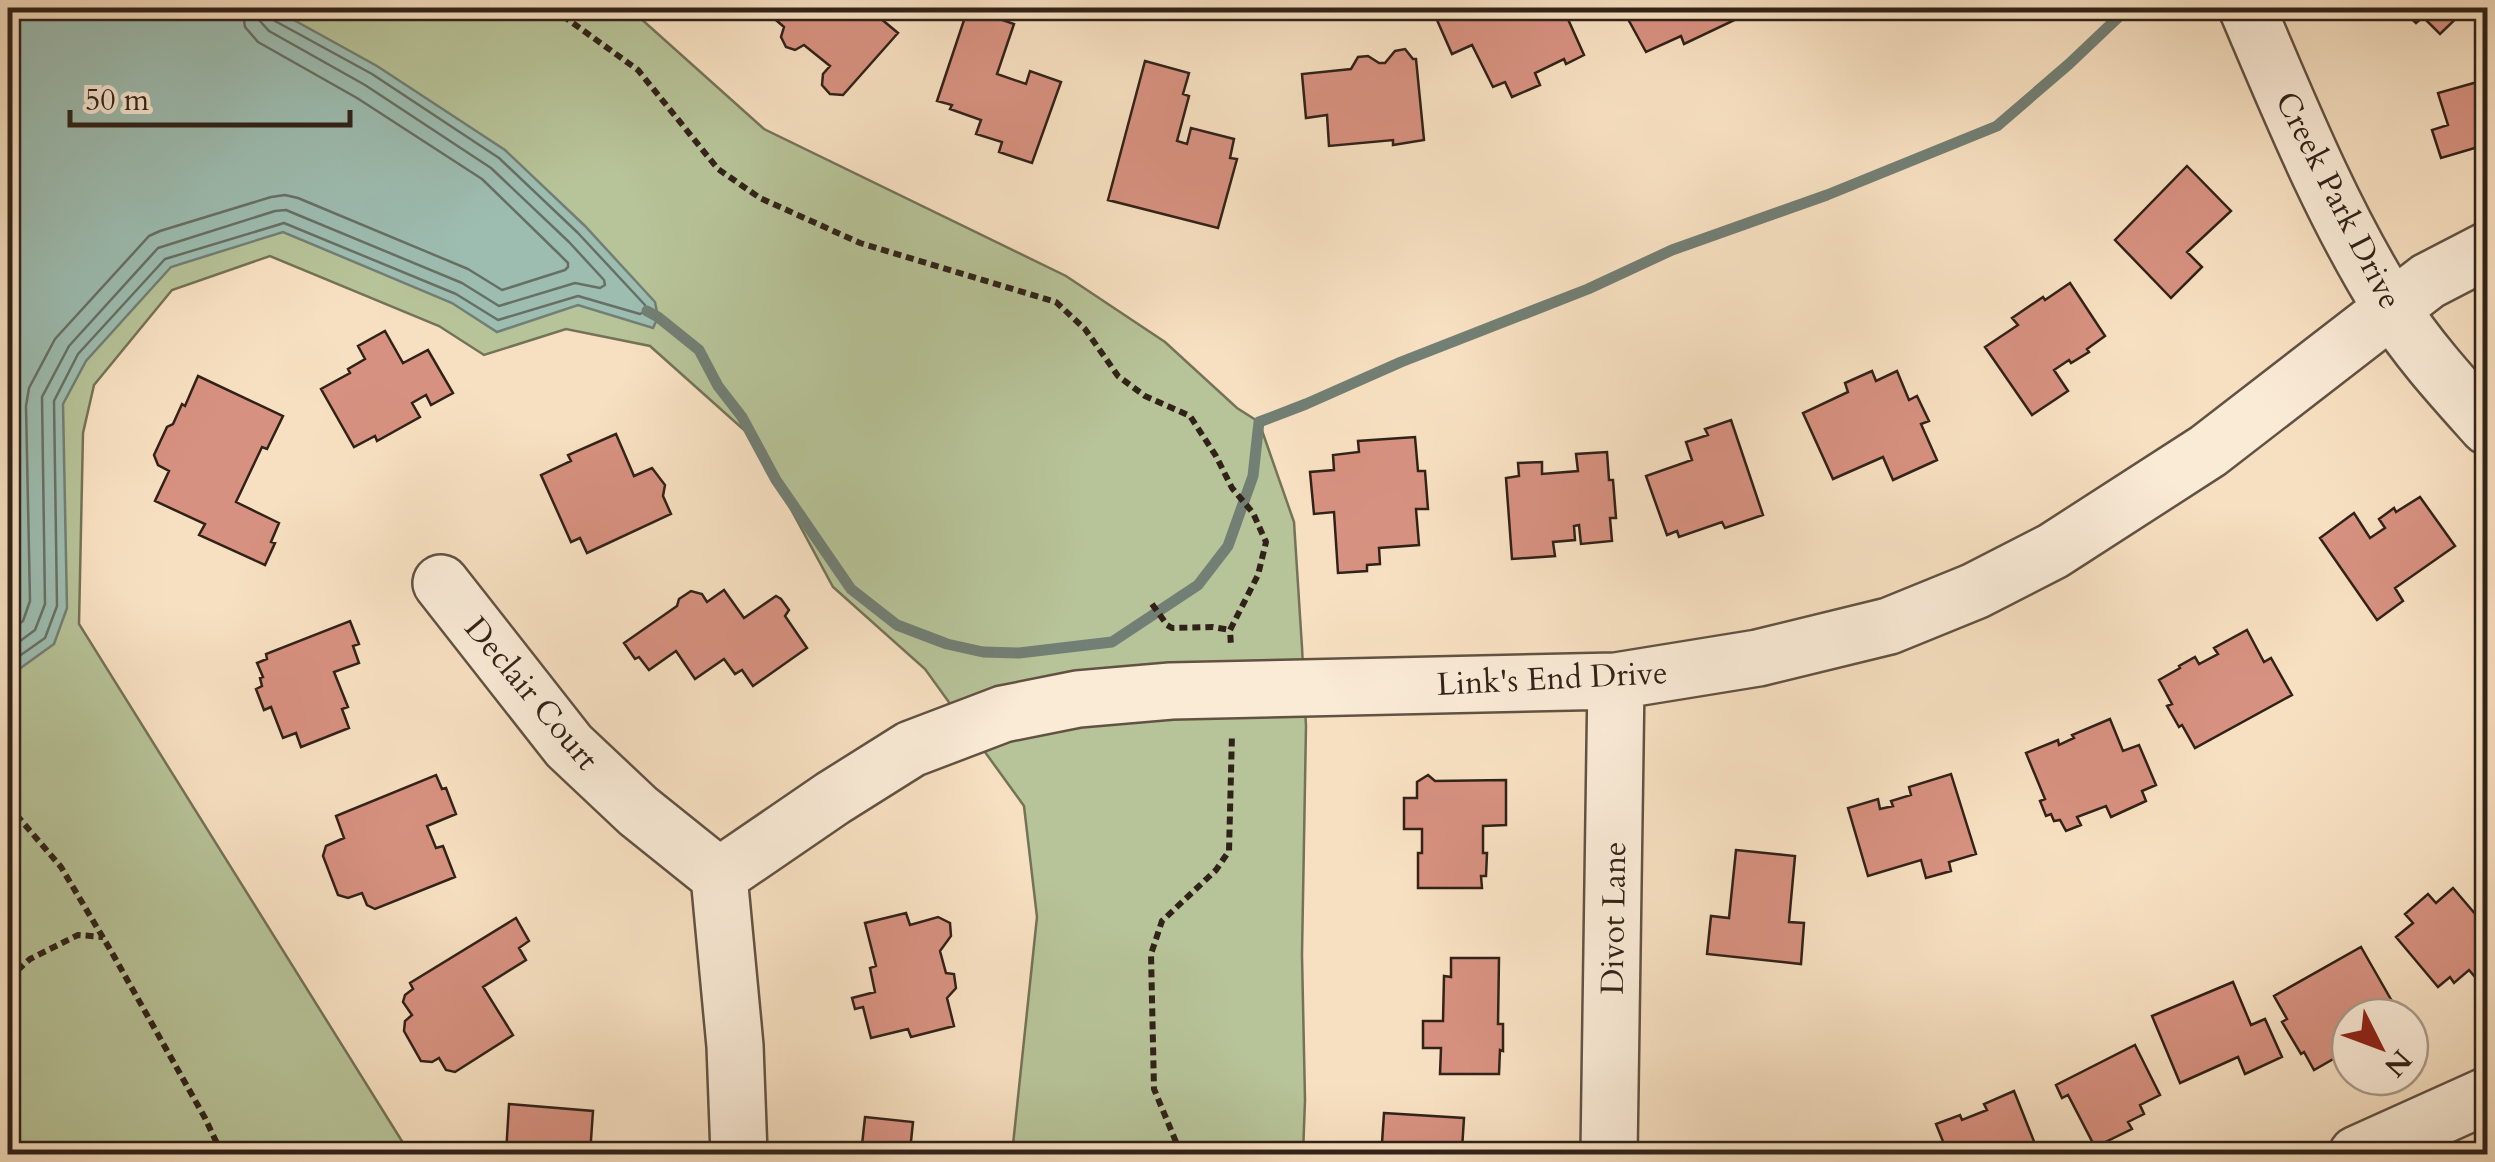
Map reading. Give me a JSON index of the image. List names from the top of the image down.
{
  "streets": {
    "street": [
      "Creek Park Drive",
      "Link's End Drive",
      "Declair Court",
      "Divot Lane"
    ]
  },
  "crossings": [
    ["Creek Park Drive", "Link's End Drive"],
    ["Link's End Drive", "Declair Court"],
    ["Link's End Drive", "Divot Lane"]
  ],
  "scale_bar": "50 m",
  "north": "bottom right"
}
